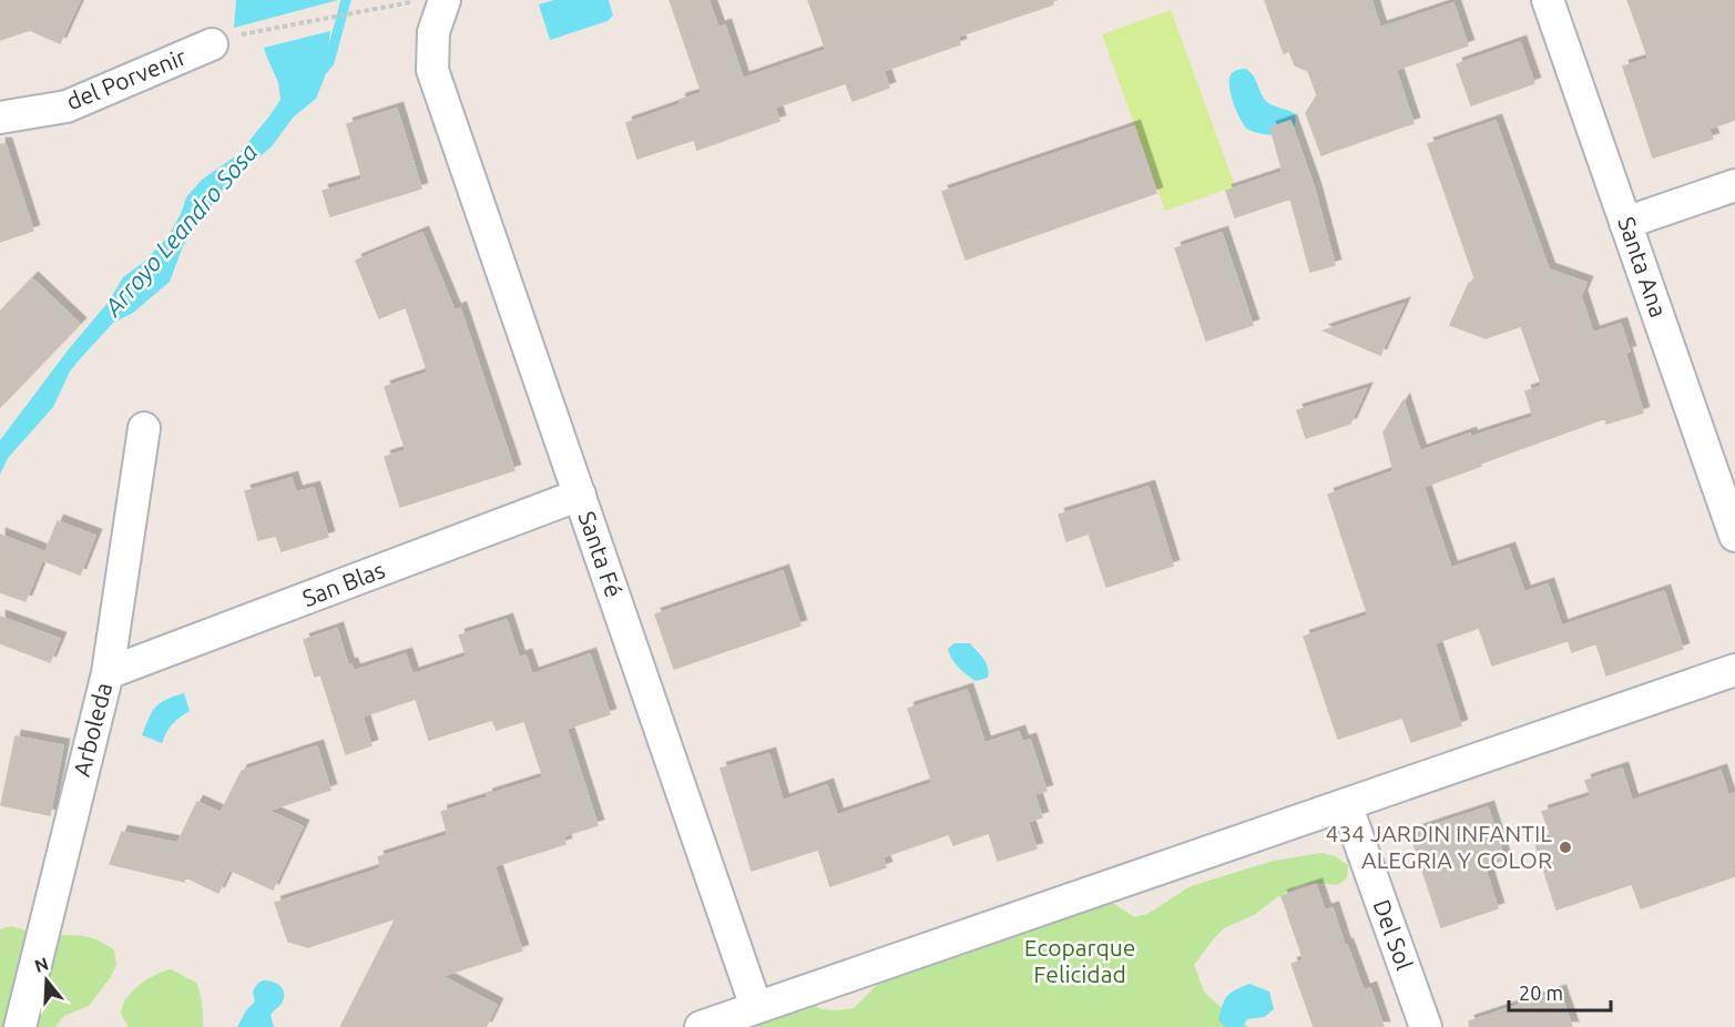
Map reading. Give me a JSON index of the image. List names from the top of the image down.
{
  "streets": {
    "street": [
      "del Porvenir",
      "Santa Ana",
      "Santa Fé",
      "San Blas",
      "Arboleda",
      "Del Sol"
    ]
  },
  "crossings": [
    ["Santa Fé", "San Blas"],
    ["San Blas", "Arboleda"]
  ],
  "water": ["Arroyo Leandro Sosa"],
  "parks": ["Ecoparque Felicidad"],
  "places": ["434 JARDIN INFANTIL ALEGRIA Y COLOR"],
  "scale_bar": "20 m",
  "north": "top"
}
